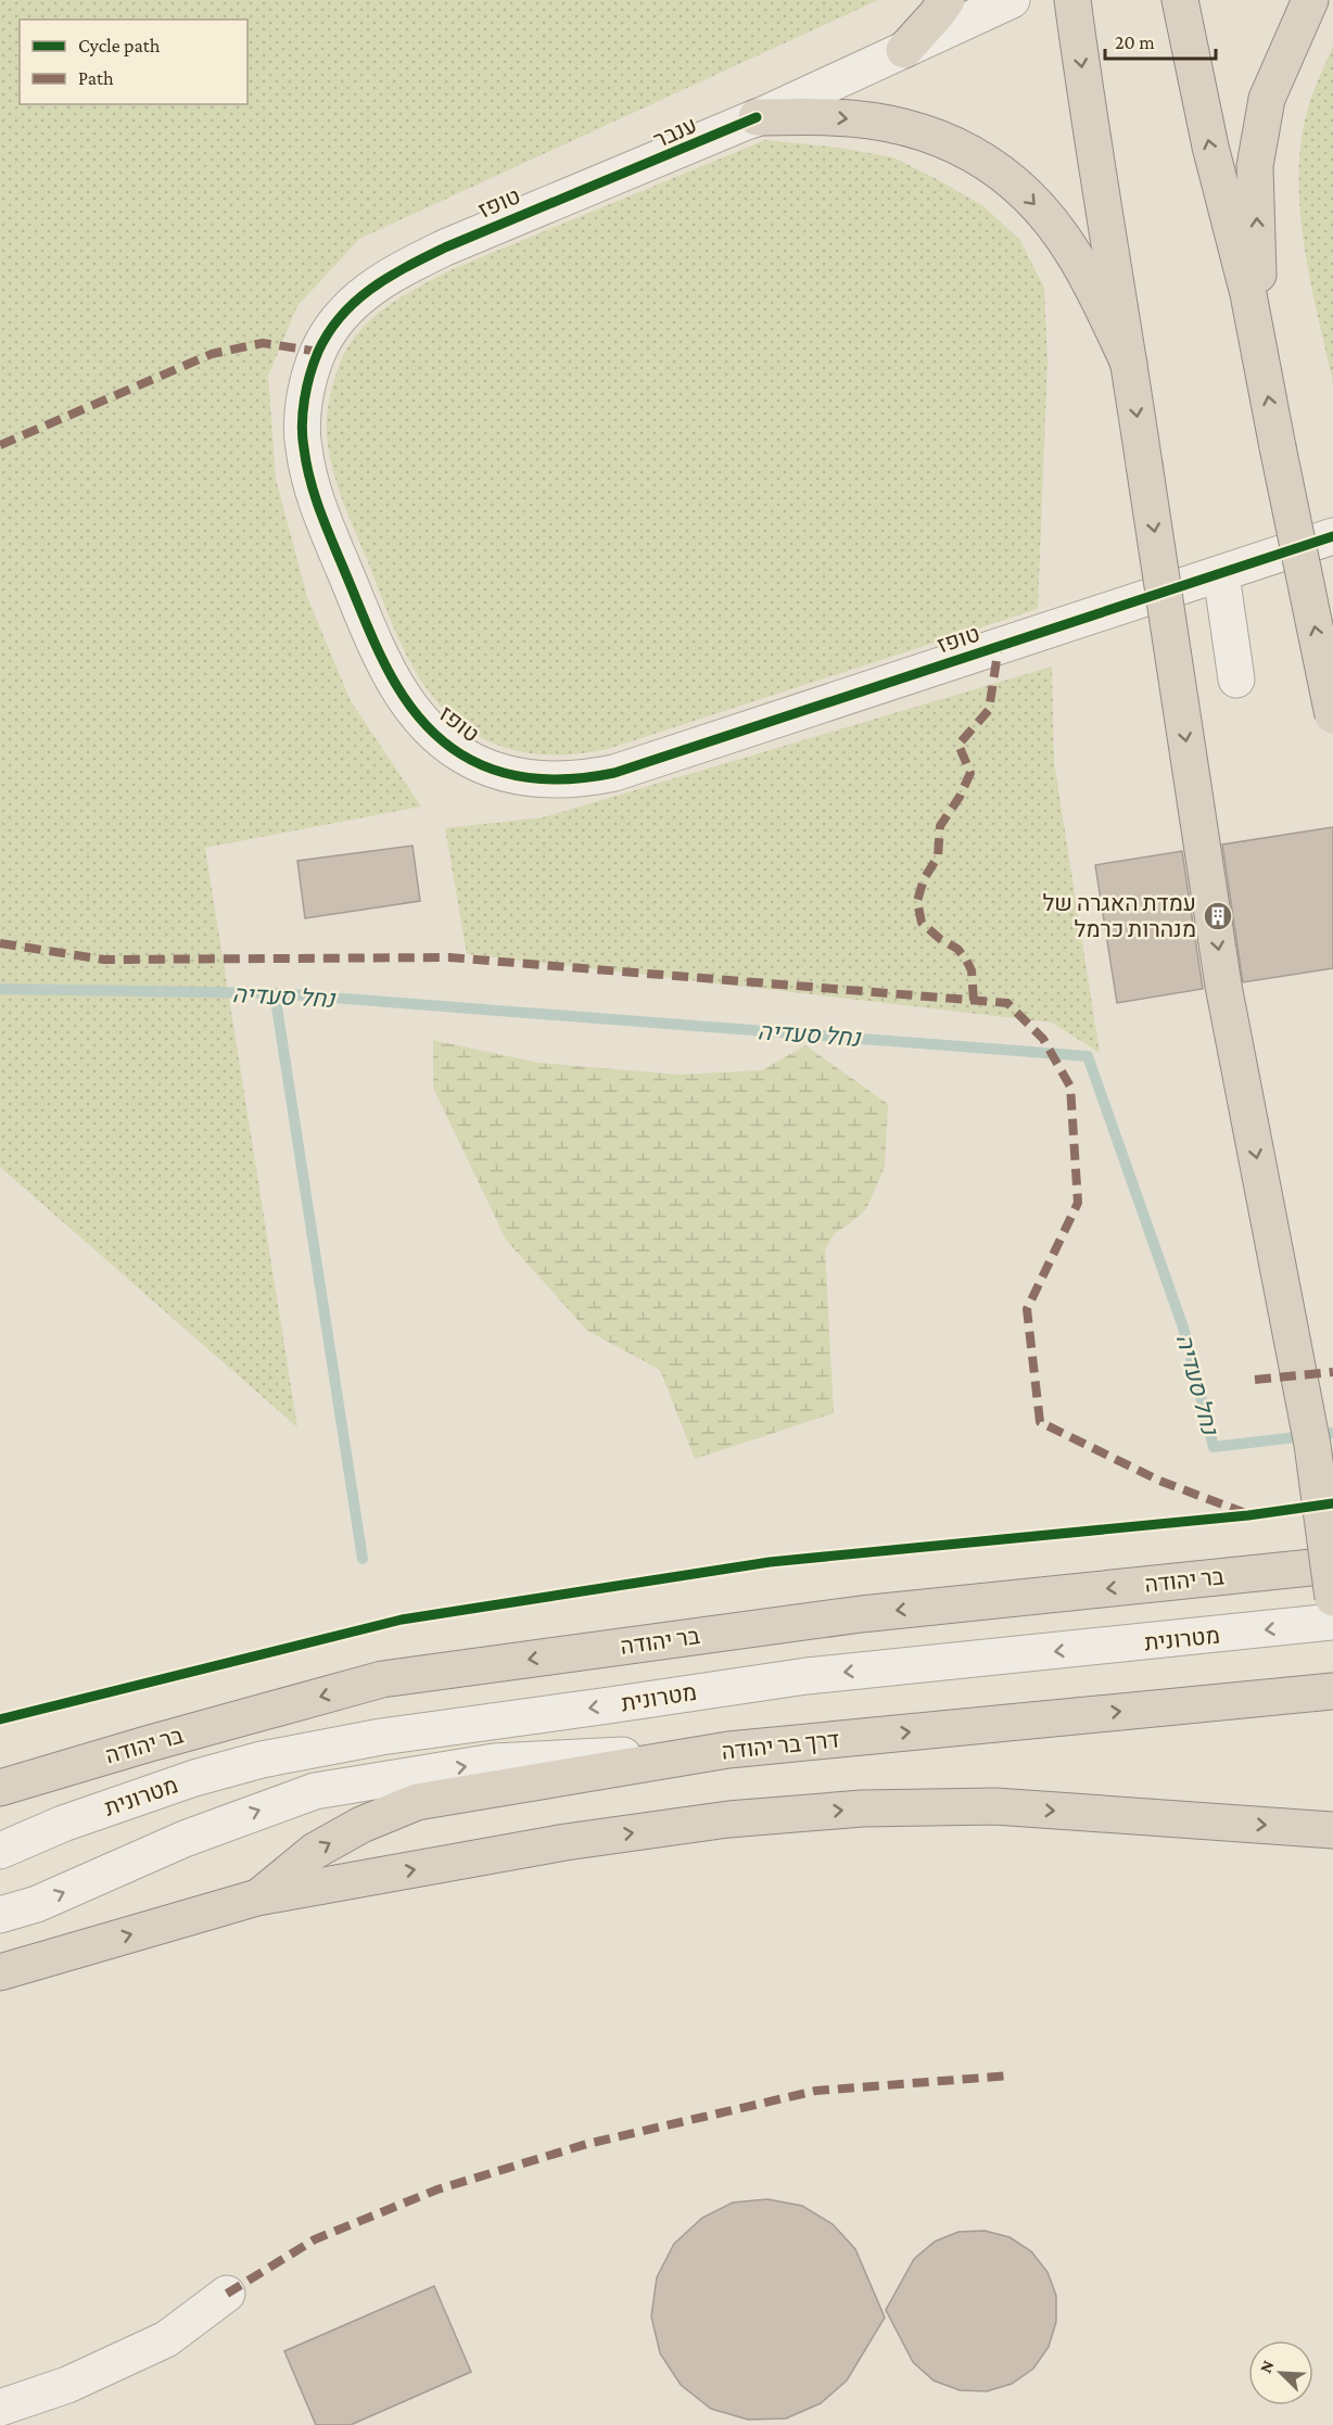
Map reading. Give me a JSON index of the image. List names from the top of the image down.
{
  "streets": {
    "highway": ["בר יהודה", "דרך בר יהודה"],
    "street": ["טופז", "מטרונית"],
    "cycle path": ["ענבר"]
  },
  "water": ["נחל סעדיה"],
  "places": {
    "building": ["עמדת האגרה של מנהרות כרמל"]
  },
  "legend": ["Cycle path", "Path"],
  "scale_bar": "20 m",
  "north": "top left"
}
